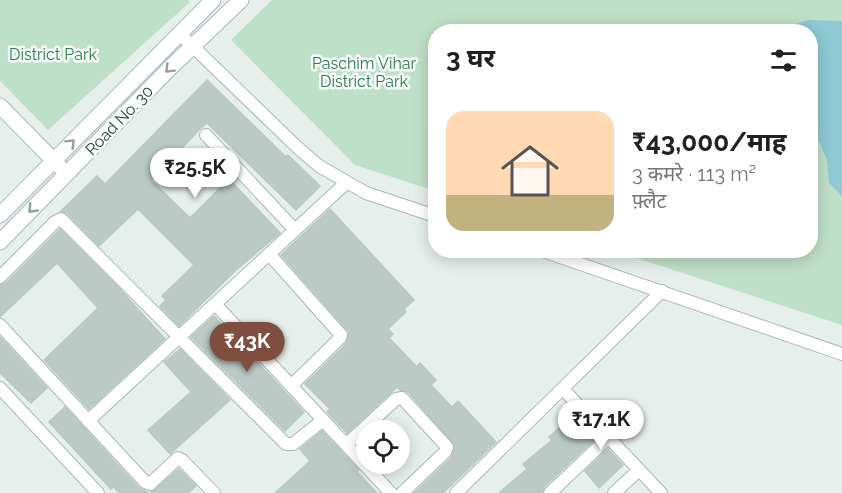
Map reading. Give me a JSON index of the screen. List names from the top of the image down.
{
  "streets": {
    "street": ["Road No. 30"]
  },
  "parks": ["District Park", "Paschim Vihar District Park"],
  "page": {
    "heading": "3 घर",
    "list": [
      {
        "name": "₹43,000/माह",
        "note": "3 कमरे · 113 m² · फ़्लैट"
      }
    ],
    "price": ["₹25.5K", "₹43K", "₹17.1K"]
  }
}
